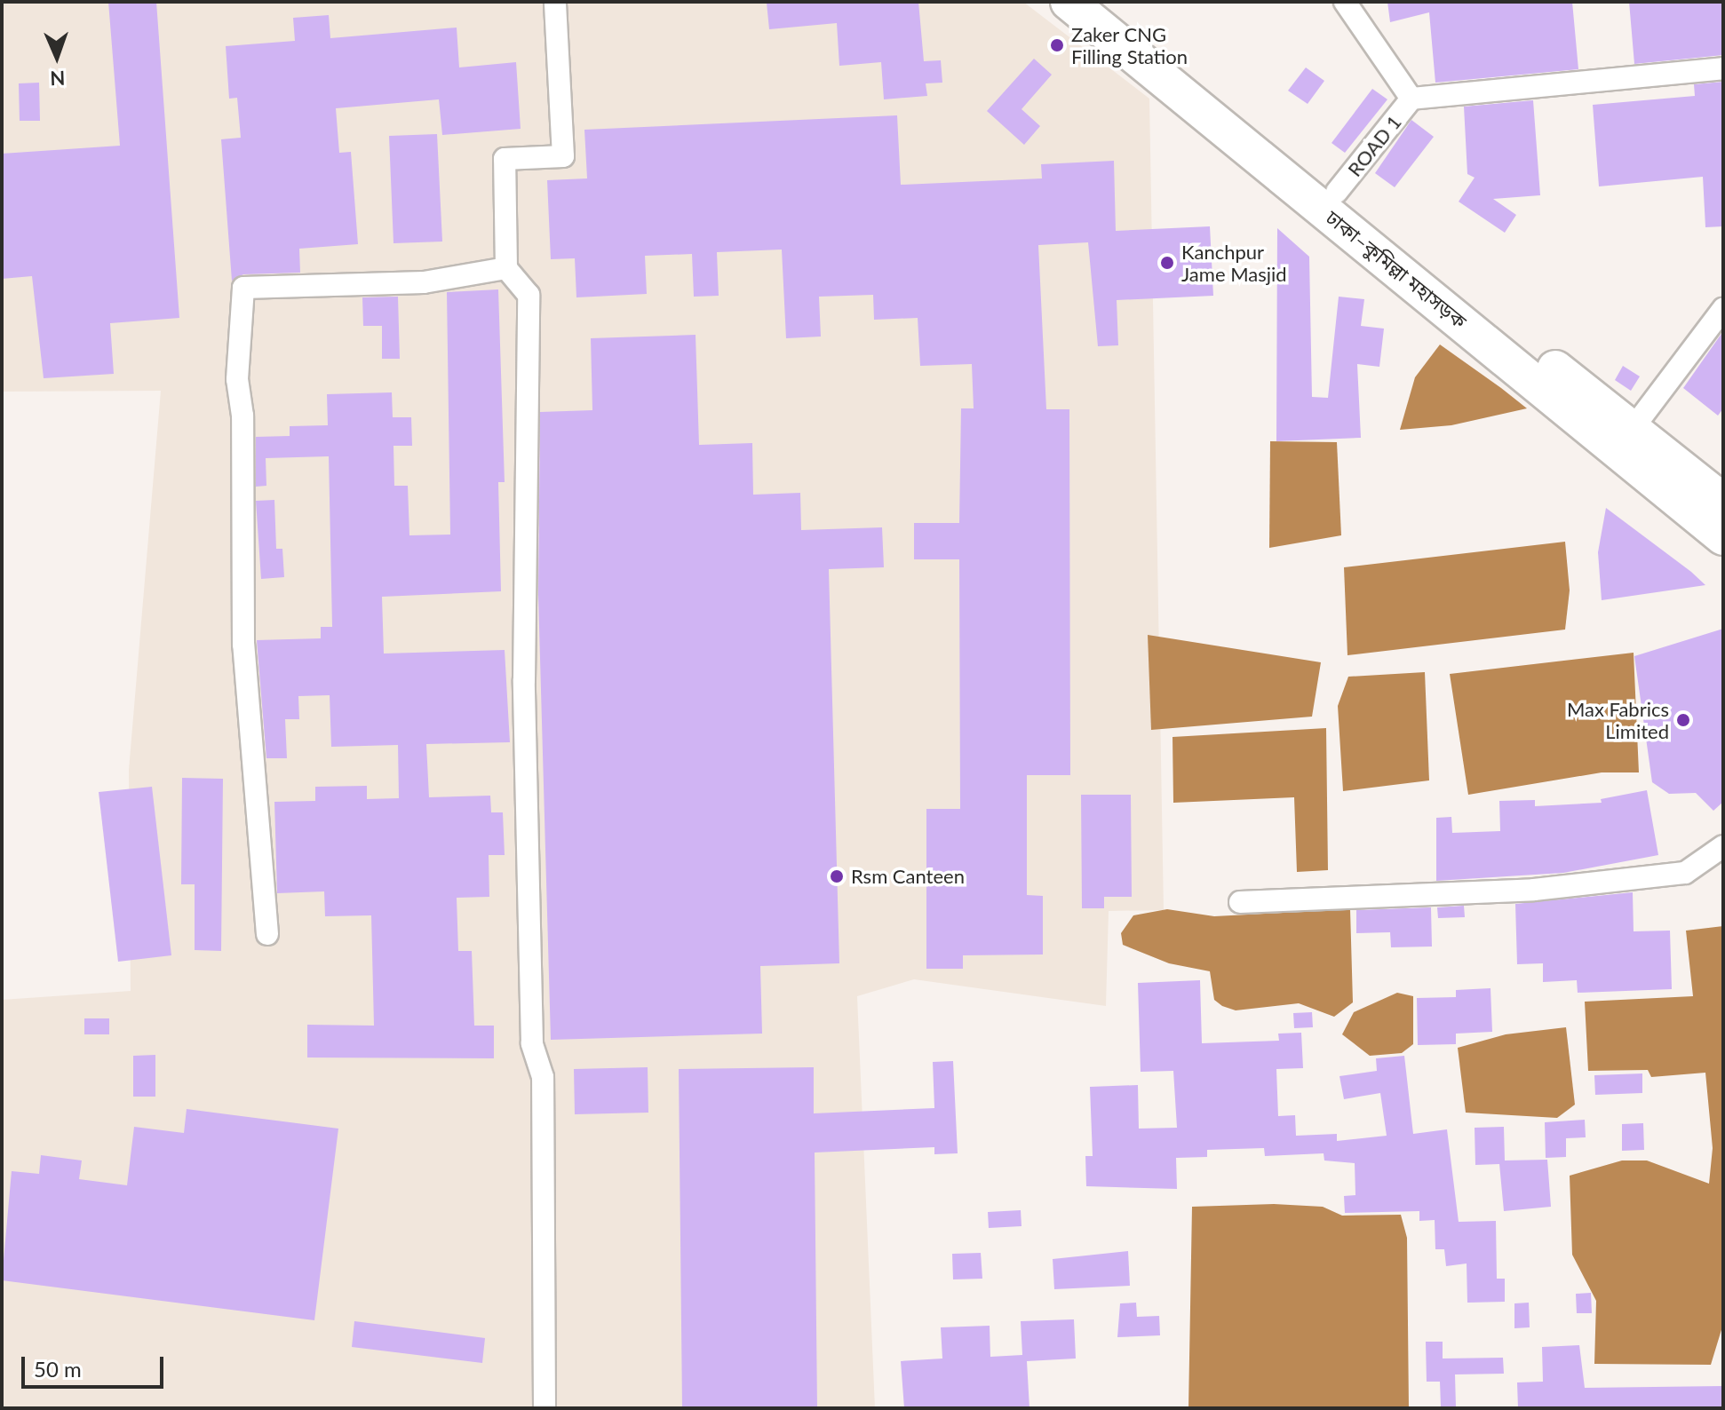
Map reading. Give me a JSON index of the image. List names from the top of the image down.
{
  "streets": {
    "highway": ["ঢাকা–কুমিল্লা মহাসড়ক"],
    "street": ["ROAD 1"]
  },
  "crossings": [
    ["ROAD 1", "ঢাকা–কুমিল্লা মহাসড়ক"]
  ],
  "places": [
    "Zaker CNG Filling Station",
    "Kanchpur Jame Masjid",
    "Max Fabrics Limited",
    "Rsm Canteen"
  ],
  "scale_bar": "50 m",
  "north": "bottom"
}
